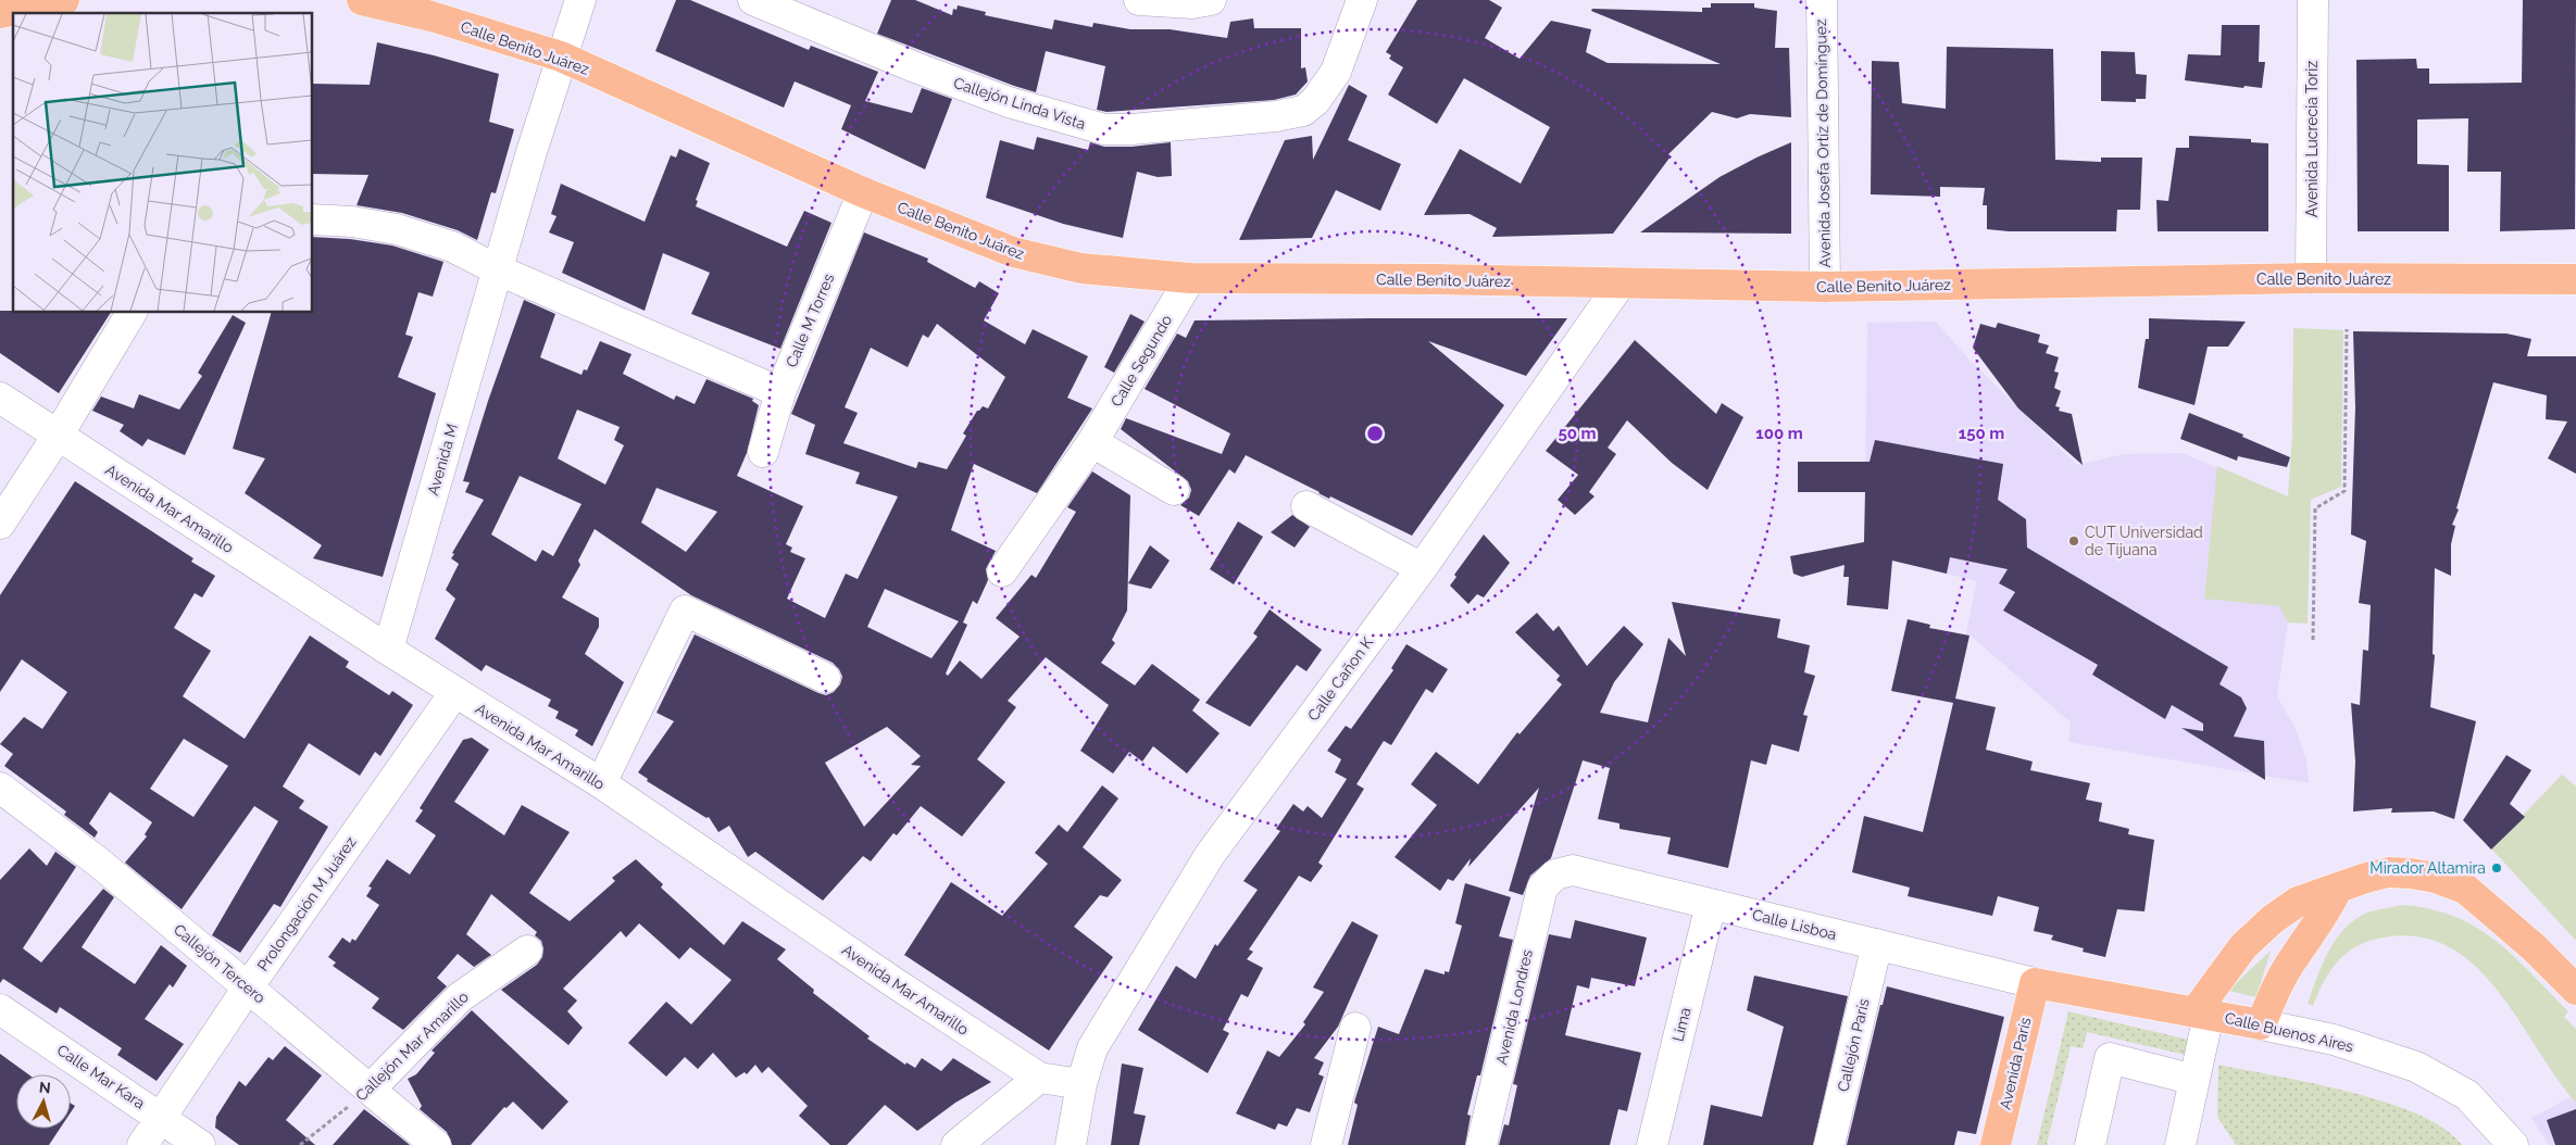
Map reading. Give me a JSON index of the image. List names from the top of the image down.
{
  "streets": {
    "main road": ["Calle Benito Juárez", "Calle Buenos Aires", "Avenida París"],
    "street": [
      "Callejón Linda Vista",
      "Avenida Lucrecia Toriz",
      "Avenida Josefa Ortíz de Domínguez",
      "Calle M Torres",
      "Calle Segundo",
      "Avenida M",
      "Avenida Mar Amarillo",
      "Calle Cañon K",
      "Prolongación M Juárez",
      "Calle Lisboa",
      "Callejón Tercero",
      "Avenida Londres",
      "Lima",
      "Callejón París",
      "Callejón Mar Amarillo",
      "Calle Mar Kara"
    ]
  },
  "crossings": [
    ["Calle Benito Juárez", "Avenida Lucrecia Toriz"],
    ["Calle Benito Juárez", "Avenida Josefa Ortíz de Domínguez"],
    ["Calle Benito Juárez", "Calle M Torres"],
    ["Calle Benito Juárez", "Calle Segundo"],
    ["Calle Benito Juárez", "Avenida M"],
    ["Calle Benito Juárez", "Calle Cañon K"],
    ["Avenida M", "Avenida Mar Amarillo"],
    ["Avenida Mar Amarillo", "Calle Cañon K"],
    ["Avenida Mar Amarillo", "Prolongación M Juárez"],
    ["Prolongación M Juárez", "Callejón Tercero"],
    ["Prolongación M Juárez", "Calle Mar Kara"],
    ["Calle Lisboa", "Avenida Londres"],
    ["Calle Lisboa", "Lima"],
    ["Calle Lisboa", "Calle Buenos Aires"],
    ["Calle Lisboa", "Callejón París"],
    ["Calle Lisboa", "Avenida París"],
    ["Callejón Tercero", "Callejón Mar Amarillo"],
    ["Calle Buenos Aires", "Avenida París"]
  ],
  "places": ["CUT Universidad de Tijuana", "Mirador Altamira"],
  "north": "top",
  "rings": ["50 m", "100 m", "150 m"]
}
